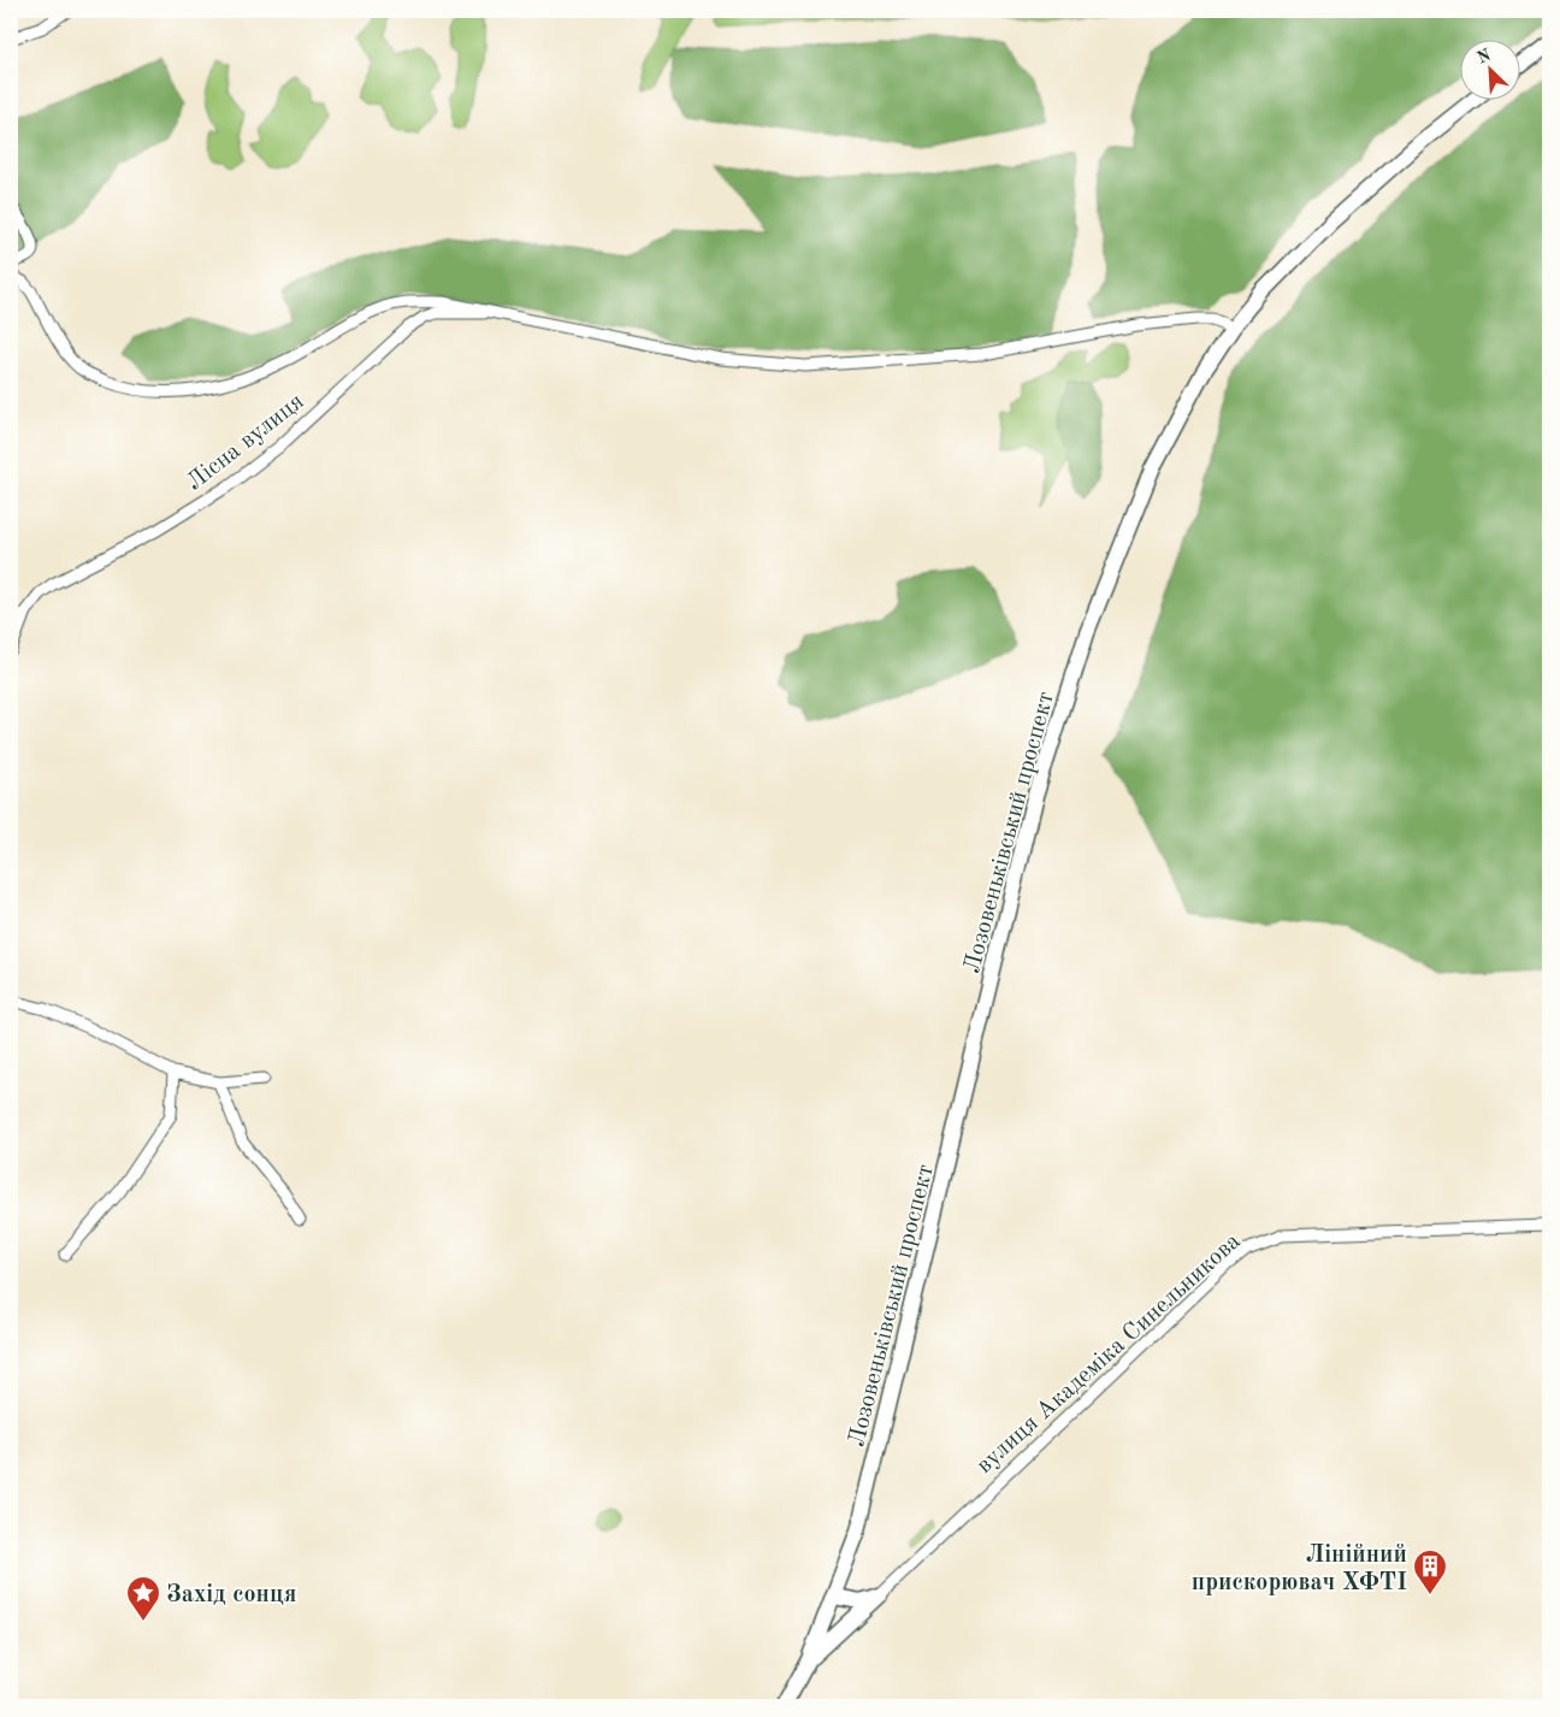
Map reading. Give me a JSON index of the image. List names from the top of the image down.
{
  "streets": {
    "highway": ["Лозовеньківський проспект"],
    "street": ["Лісна вулиця", "вулиця Академіка Синельникова"]
  },
  "places": {
    "building": ["Лінійний прискорювач ХФТІ"],
    "place": ["Захід сонця"]
  },
  "north": "top left"
}
